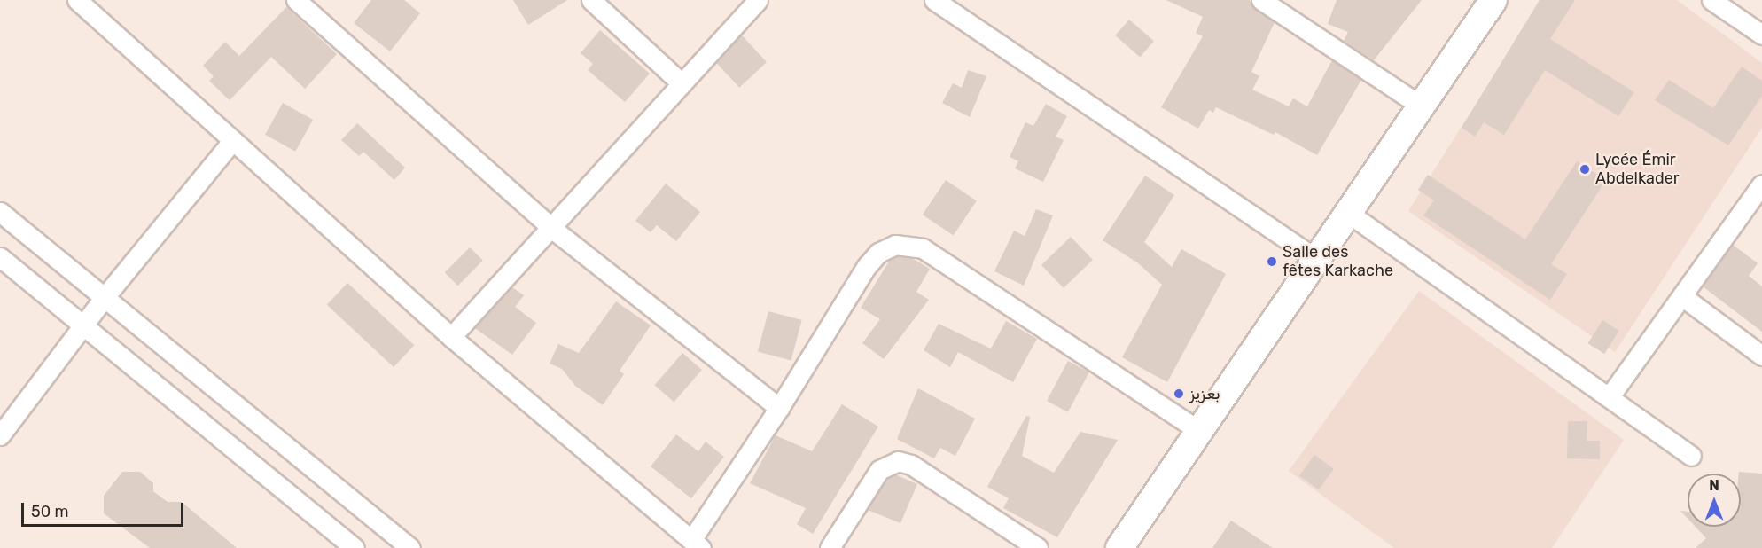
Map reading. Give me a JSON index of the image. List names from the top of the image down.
{
  "places": ["Lycée Émir Abdelkader", "Salle des fêtes Karkache", "بعزيز"],
  "scale_bar": "50 m",
  "north": "top"
}
